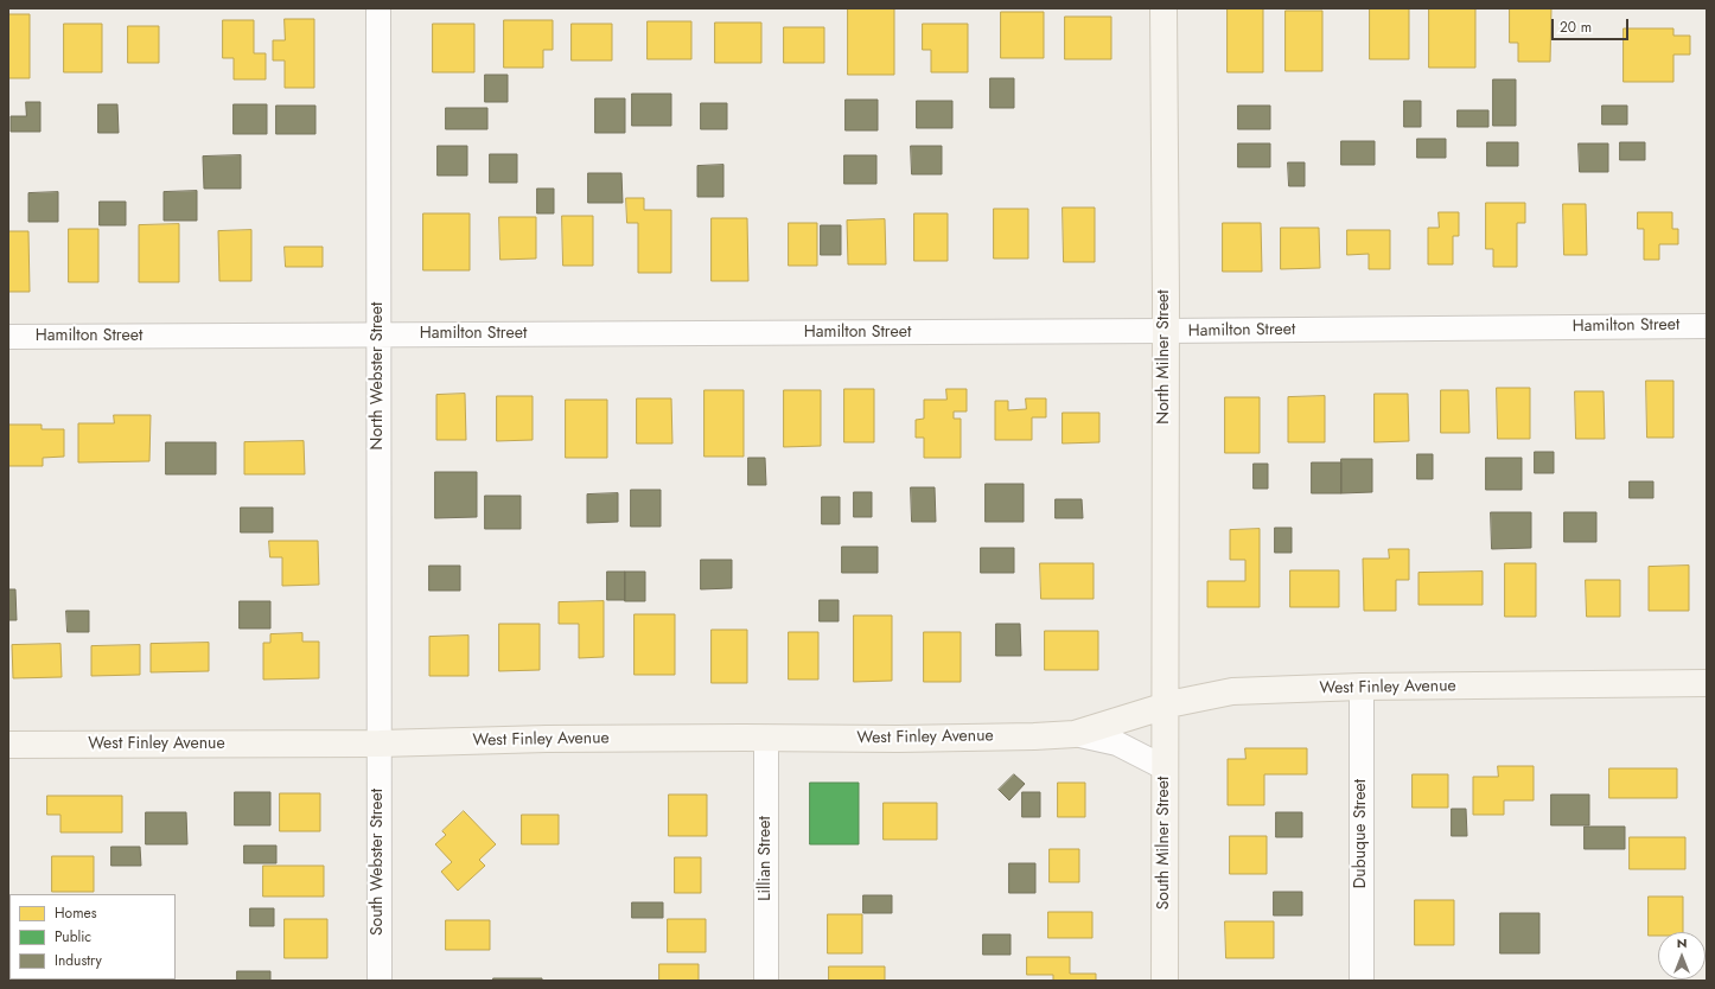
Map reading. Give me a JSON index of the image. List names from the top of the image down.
{
  "streets": {
    "main road": ["North Milner Street", "West Finley Avenue", "South Milner Street"],
    "street": [
      "Hamilton Street",
      "North Webster Street",
      "Dubuque Street",
      "Lillian Street",
      "South Webster Street"
    ]
  },
  "crossings": [
    ["Hamilton Street", "North Milner Street"],
    ["Hamilton Street", "North Webster Street"],
    ["North Milner Street", "West Finley Avenue"],
    ["North Milner Street", "South Milner Street"],
    ["North Webster Street", "West Finley Avenue"],
    ["North Webster Street", "South Webster Street"],
    ["West Finley Avenue", "Dubuque Street"],
    ["West Finley Avenue", "South Milner Street"],
    ["West Finley Avenue", "Lillian Street"],
    ["West Finley Avenue", "South Webster Street"]
  ],
  "legend": ["Homes", "Public", "Industry"],
  "scale_bar": "20 m",
  "north": "top"
}
